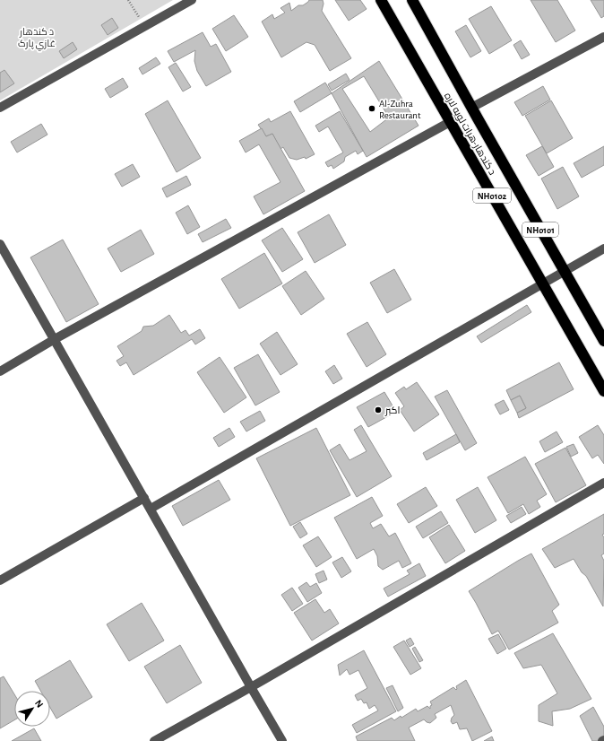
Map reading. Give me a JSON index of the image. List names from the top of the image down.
{
  "streets": {
    "highway": ["د کندهار-هرات لويه لاره", "NH0102", "NH0101"]
  },
  "parks": ["د کندهار غازي پارک"],
  "places": ["Al-Zuhra Restaurant", "اکبر"],
  "north": "top right"
}
